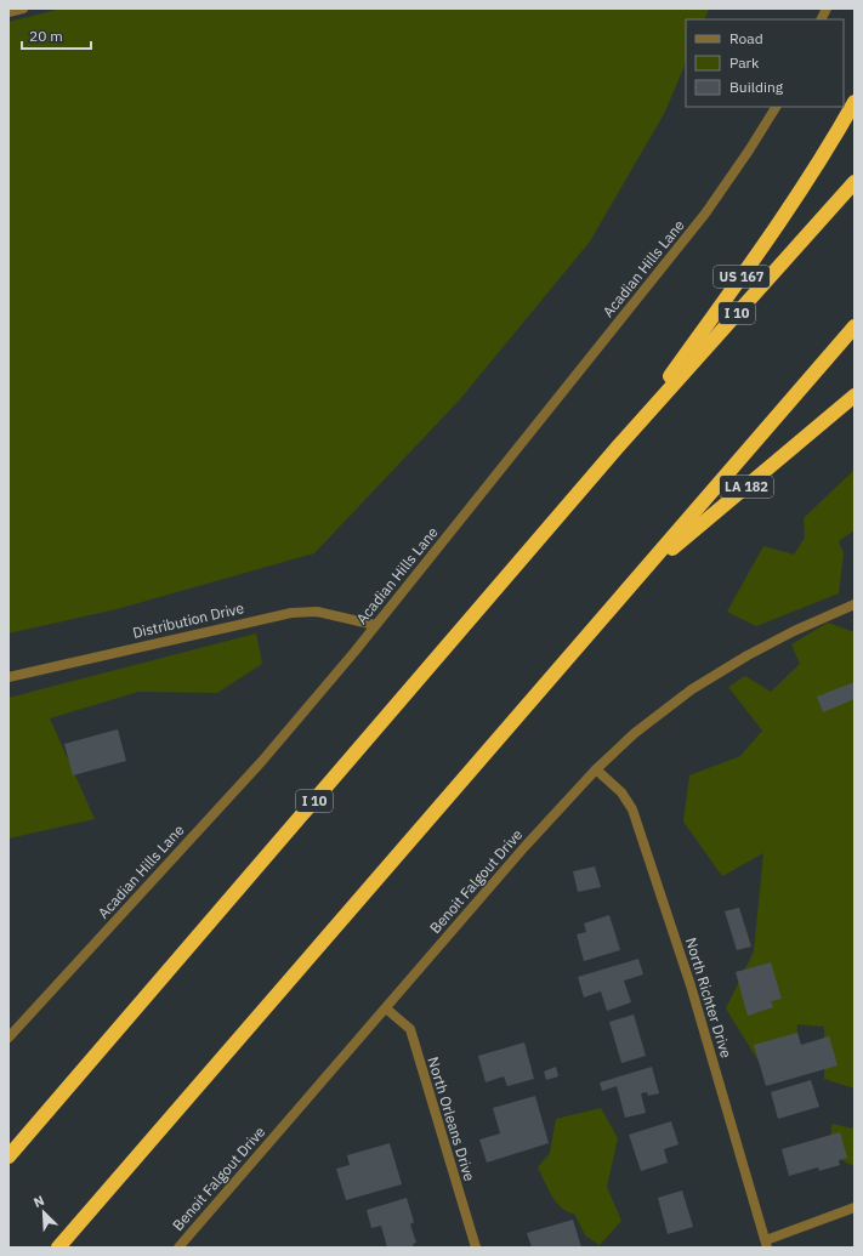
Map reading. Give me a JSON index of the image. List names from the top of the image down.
{
  "streets": {
    "highway": ["US 167", "I 10", "LA 182"],
    "street": [
      "Acadian Hills Lane",
      "Distribution Drive",
      "Benoit Falgout Drive",
      "North Richter Drive",
      "North Orleans Drive"
    ]
  },
  "crossings": [
    ["Acadian Hills Lane", "Distribution Drive"],
    ["US 167", "I 10"],
    ["Benoit Falgout Drive", "North Richter Drive"],
    ["Benoit Falgout Drive", "North Orleans Drive"]
  ],
  "legend": ["Road", "Park", "Building"],
  "scale_bar": "20 m",
  "north": "top left"
}
